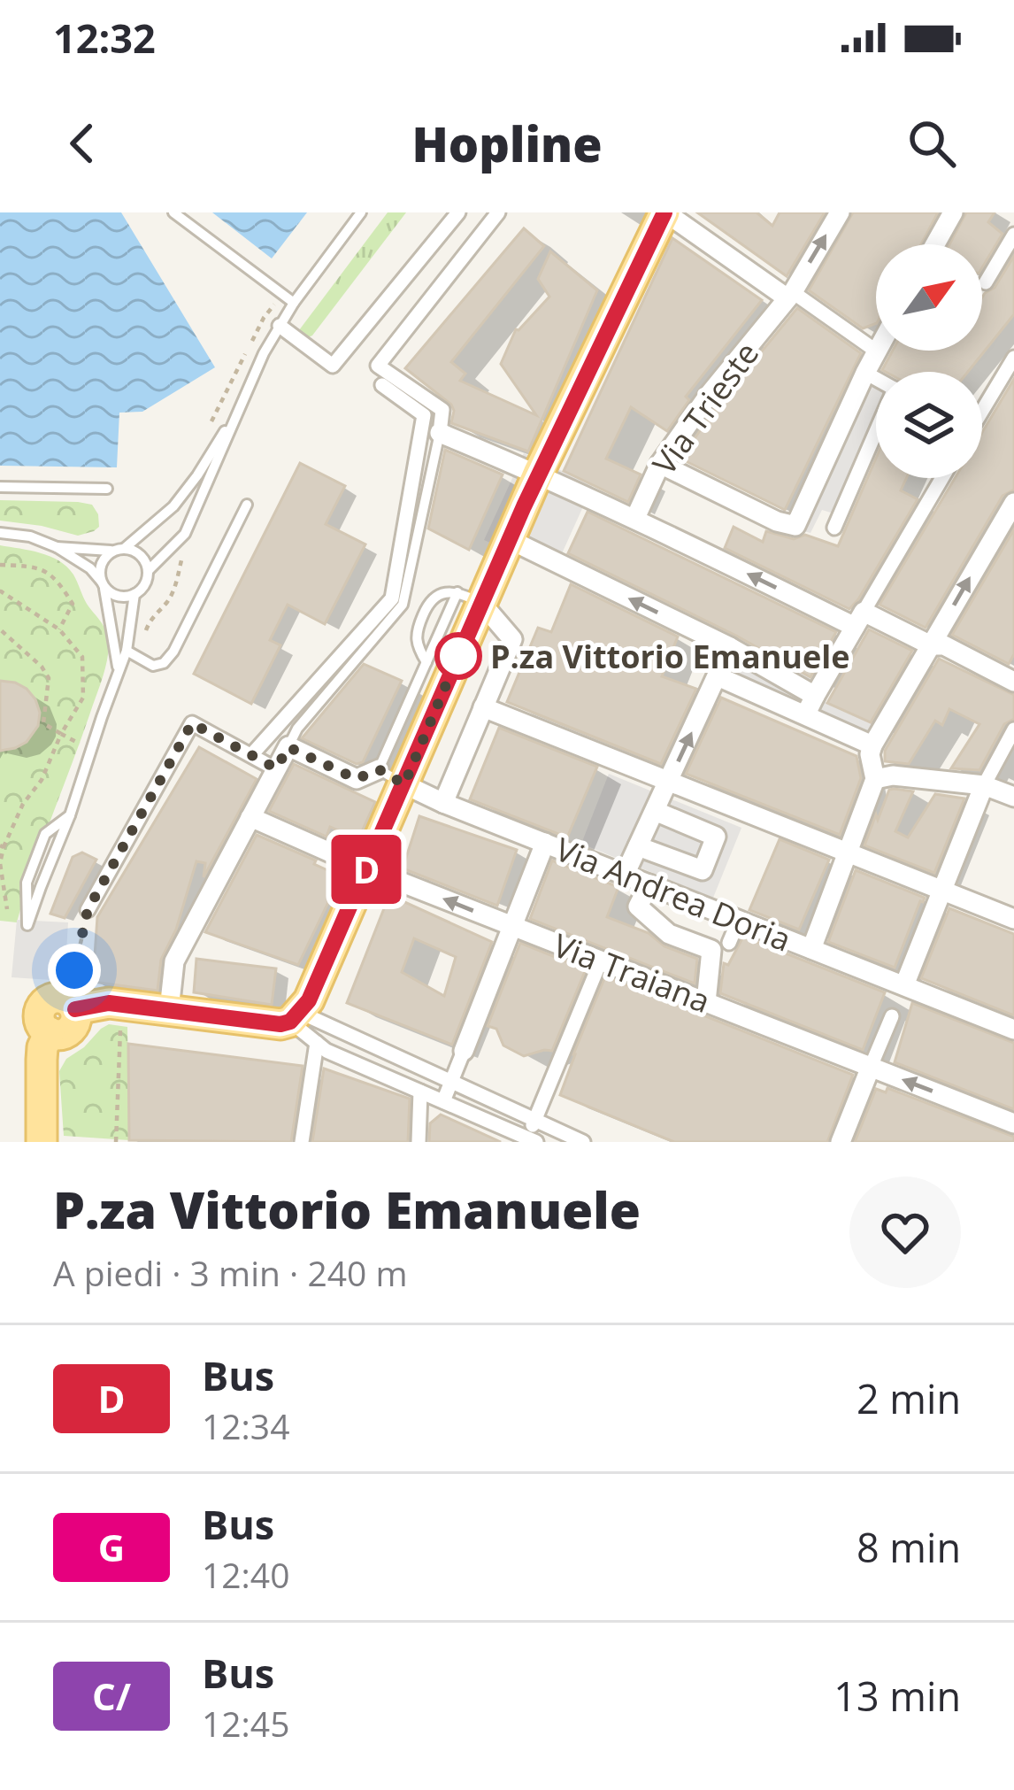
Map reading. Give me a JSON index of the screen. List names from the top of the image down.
{
  "streets": {
    "street": ["Via Trieste", "Via Andrea Doria", "Via Traiana"]
  },
  "places": ["P.za Vittorio Emanuele"],
  "lines": ["bus line D"],
  "north": "top right",
  "page": {
    "status": "12:32",
    "header": "Hopline",
    "on_map": "D",
    "heading": ["P.za Vittorio Emanuele", "A piedi · 3 min · 240 m"],
    "list": [
      {
        "mark": "D",
        "name": "Bus",
        "note": "12:34",
        "value": "2 min"
      },
      {
        "mark": "G",
        "name": "Bus",
        "note": "12:40",
        "value": "8 min"
      },
      {
        "mark": "C/",
        "name": "Bus",
        "note": "12:45",
        "value": "13 min"
      }
    ]
  }
}
